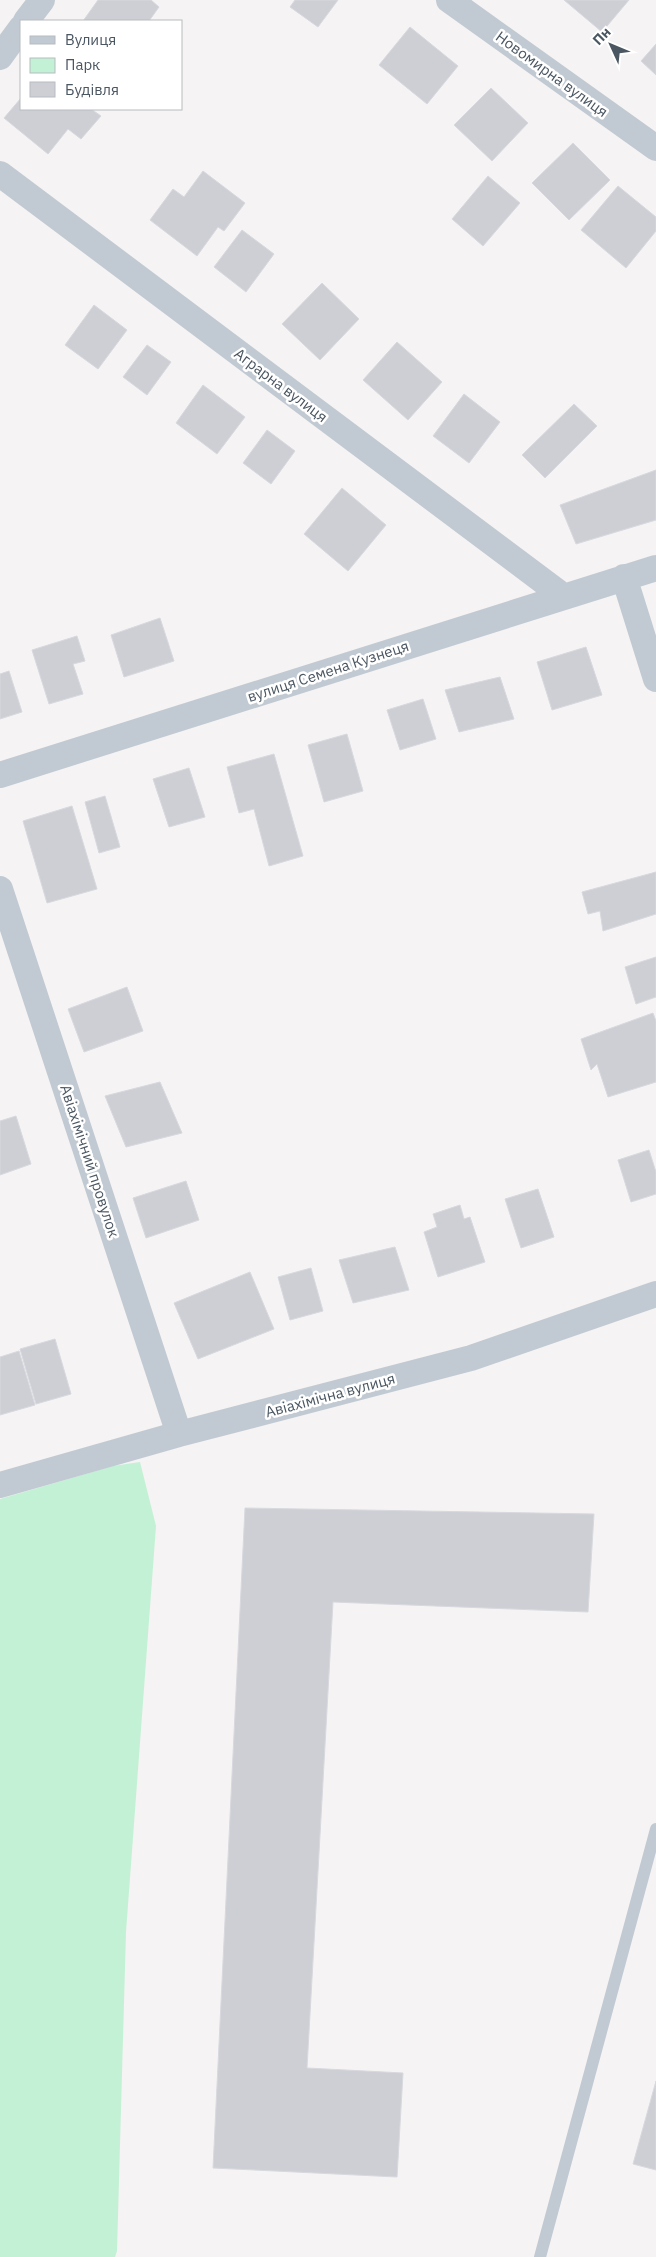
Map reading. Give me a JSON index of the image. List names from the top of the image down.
{
  "streets": {
    "street": [
      "Новомирна вулиця",
      "Аграрна вулиця",
      "вулиця Семена Кузнеця",
      "Авіахімічний провулок",
      "Авіахімічна вулиця"
    ]
  },
  "crossings": [
    ["Аграрна вулиця", "вулиця Семена Кузнеця"],
    ["Авіахімічний провулок", "Авіахімічна вулиця"]
  ],
  "legend": ["Вулиця", "Парк", "Будівля"],
  "north": "top left"
}
